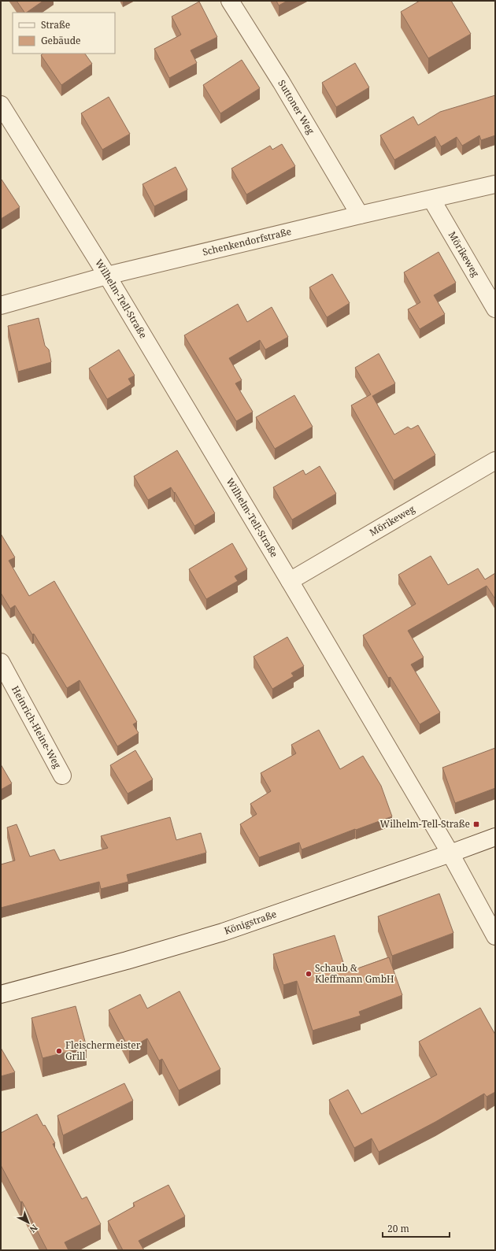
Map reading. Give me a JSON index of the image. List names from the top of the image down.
{
  "streets": {
    "street": [
      "Suttoner Weg",
      "Schenkendorfstraße",
      "Mörikeweg",
      "Wilhelm-Tell-Straße",
      "Heinrich-Heine-Weg",
      "Königstraße"
    ]
  },
  "crossings": [
    ["Suttoner Weg", "Schenkendorfstraße"],
    ["Schenkendorfstraße", "Mörikeweg"],
    ["Schenkendorfstraße", "Wilhelm-Tell-Straße"],
    ["Mörikeweg", "Wilhelm-Tell-Straße"],
    ["Wilhelm-Tell-Straße", "Königstraße"]
  ],
  "places": {
    "transit": ["Wilhelm-Tell-Straße"],
    "other": ["Schaub & Kleffmann GmbH", "Fleischermeister Grill"]
  },
  "legend": ["Straße", "Gebäude"],
  "scale_bar": "20 m",
  "north": "bottom right"
}
